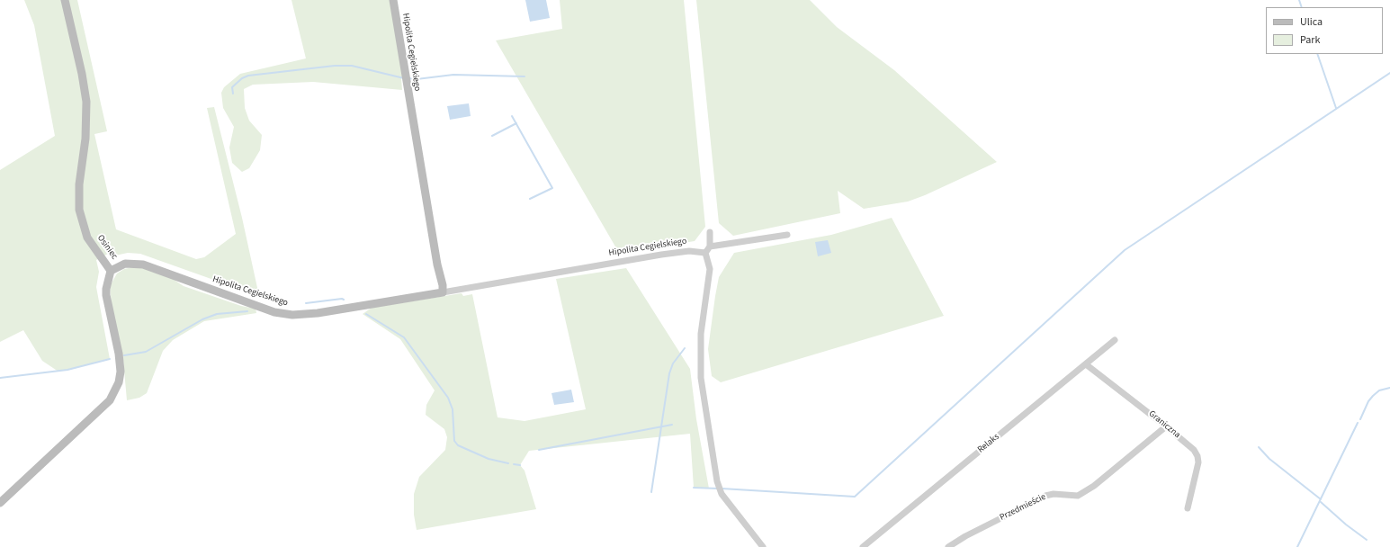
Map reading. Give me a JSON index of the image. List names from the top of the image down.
{
  "streets": {
    "street": [
      "Hipolita Cegielskiego",
      "Osiniec",
      "Graniczna",
      "Relaks",
      "Przedmieście"
    ]
  },
  "crossings": [
    ["Hipolita Cegielskiego", "Osiniec"],
    ["Graniczna", "Relaks"],
    ["Graniczna", "Przedmieście"]
  ],
  "legend": ["Ulica", "Park"]
}
